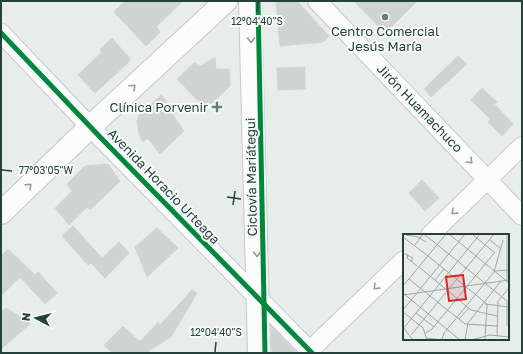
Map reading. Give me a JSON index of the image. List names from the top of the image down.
{
  "streets": {
    "street": ["Jirón Huamachuco", "Avenida Horacio Urteaga"],
    "cycle path": ["Ciclovía Mariátegui"]
  },
  "one_way": ["Jirón Huamachuco"],
  "places": {
    "other": ["Centro Comercial Jesús María"],
    "health": ["Clínica Porvenir"]
  },
  "north": "left",
  "coordinates": ["12°04'40\"S", "77°03'05\"W"]
}
